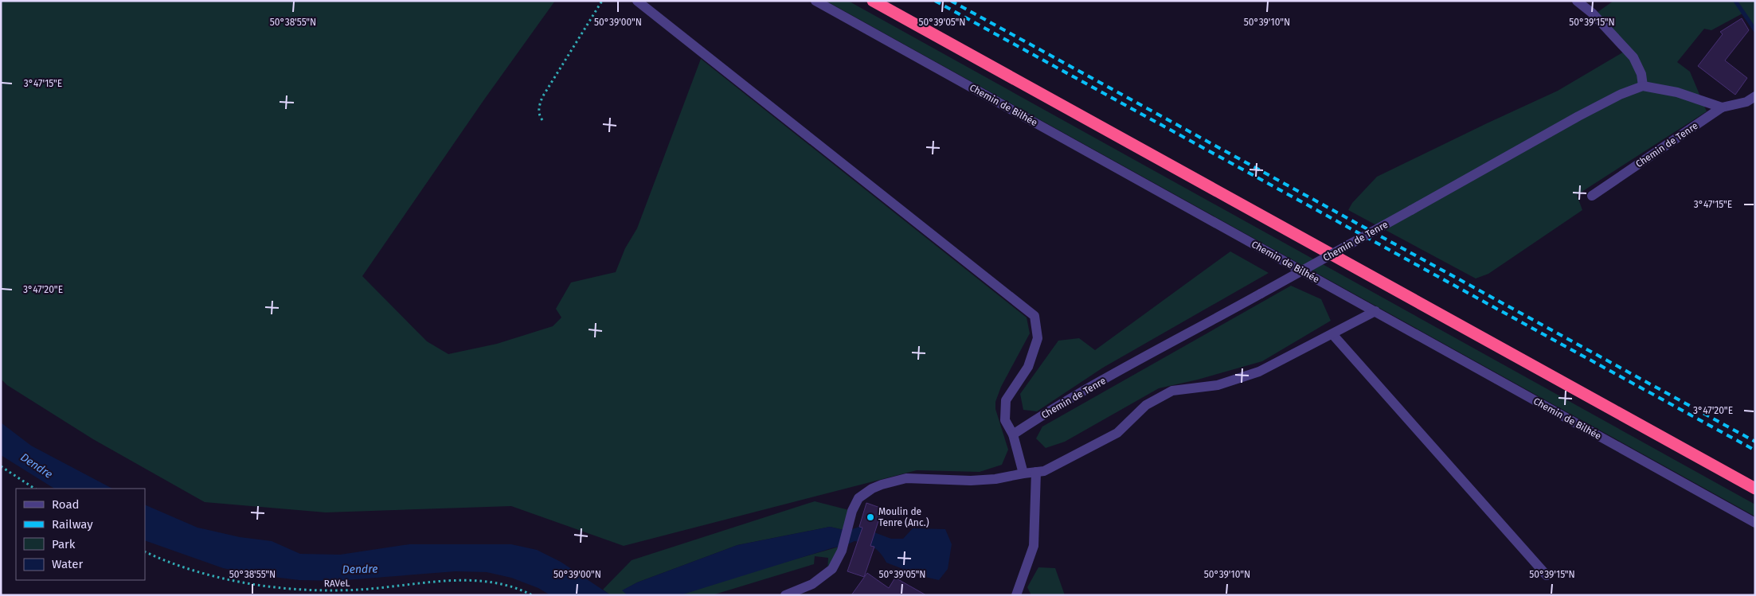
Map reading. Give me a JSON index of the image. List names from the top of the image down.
{
  "streets": {
    "street": ["Chemin de Bilhée", "Chemin de Tenre"],
    "path": ["RAVeL"]
  },
  "water": ["Dendre"],
  "places": ["Moulin de Tenre (Anc.)"],
  "legend": [
    "Road",
    "Railway",
    "Park",
    "Water"
  ],
  "coordinates": [
    "50°38'55\"N",
    "50°39'00\"N",
    "50°39'05\"N",
    "50°39'10\"N",
    "50°39'15\"N",
    "3°47'15\"E",
    "3°47'20\"E"
  ]
}
